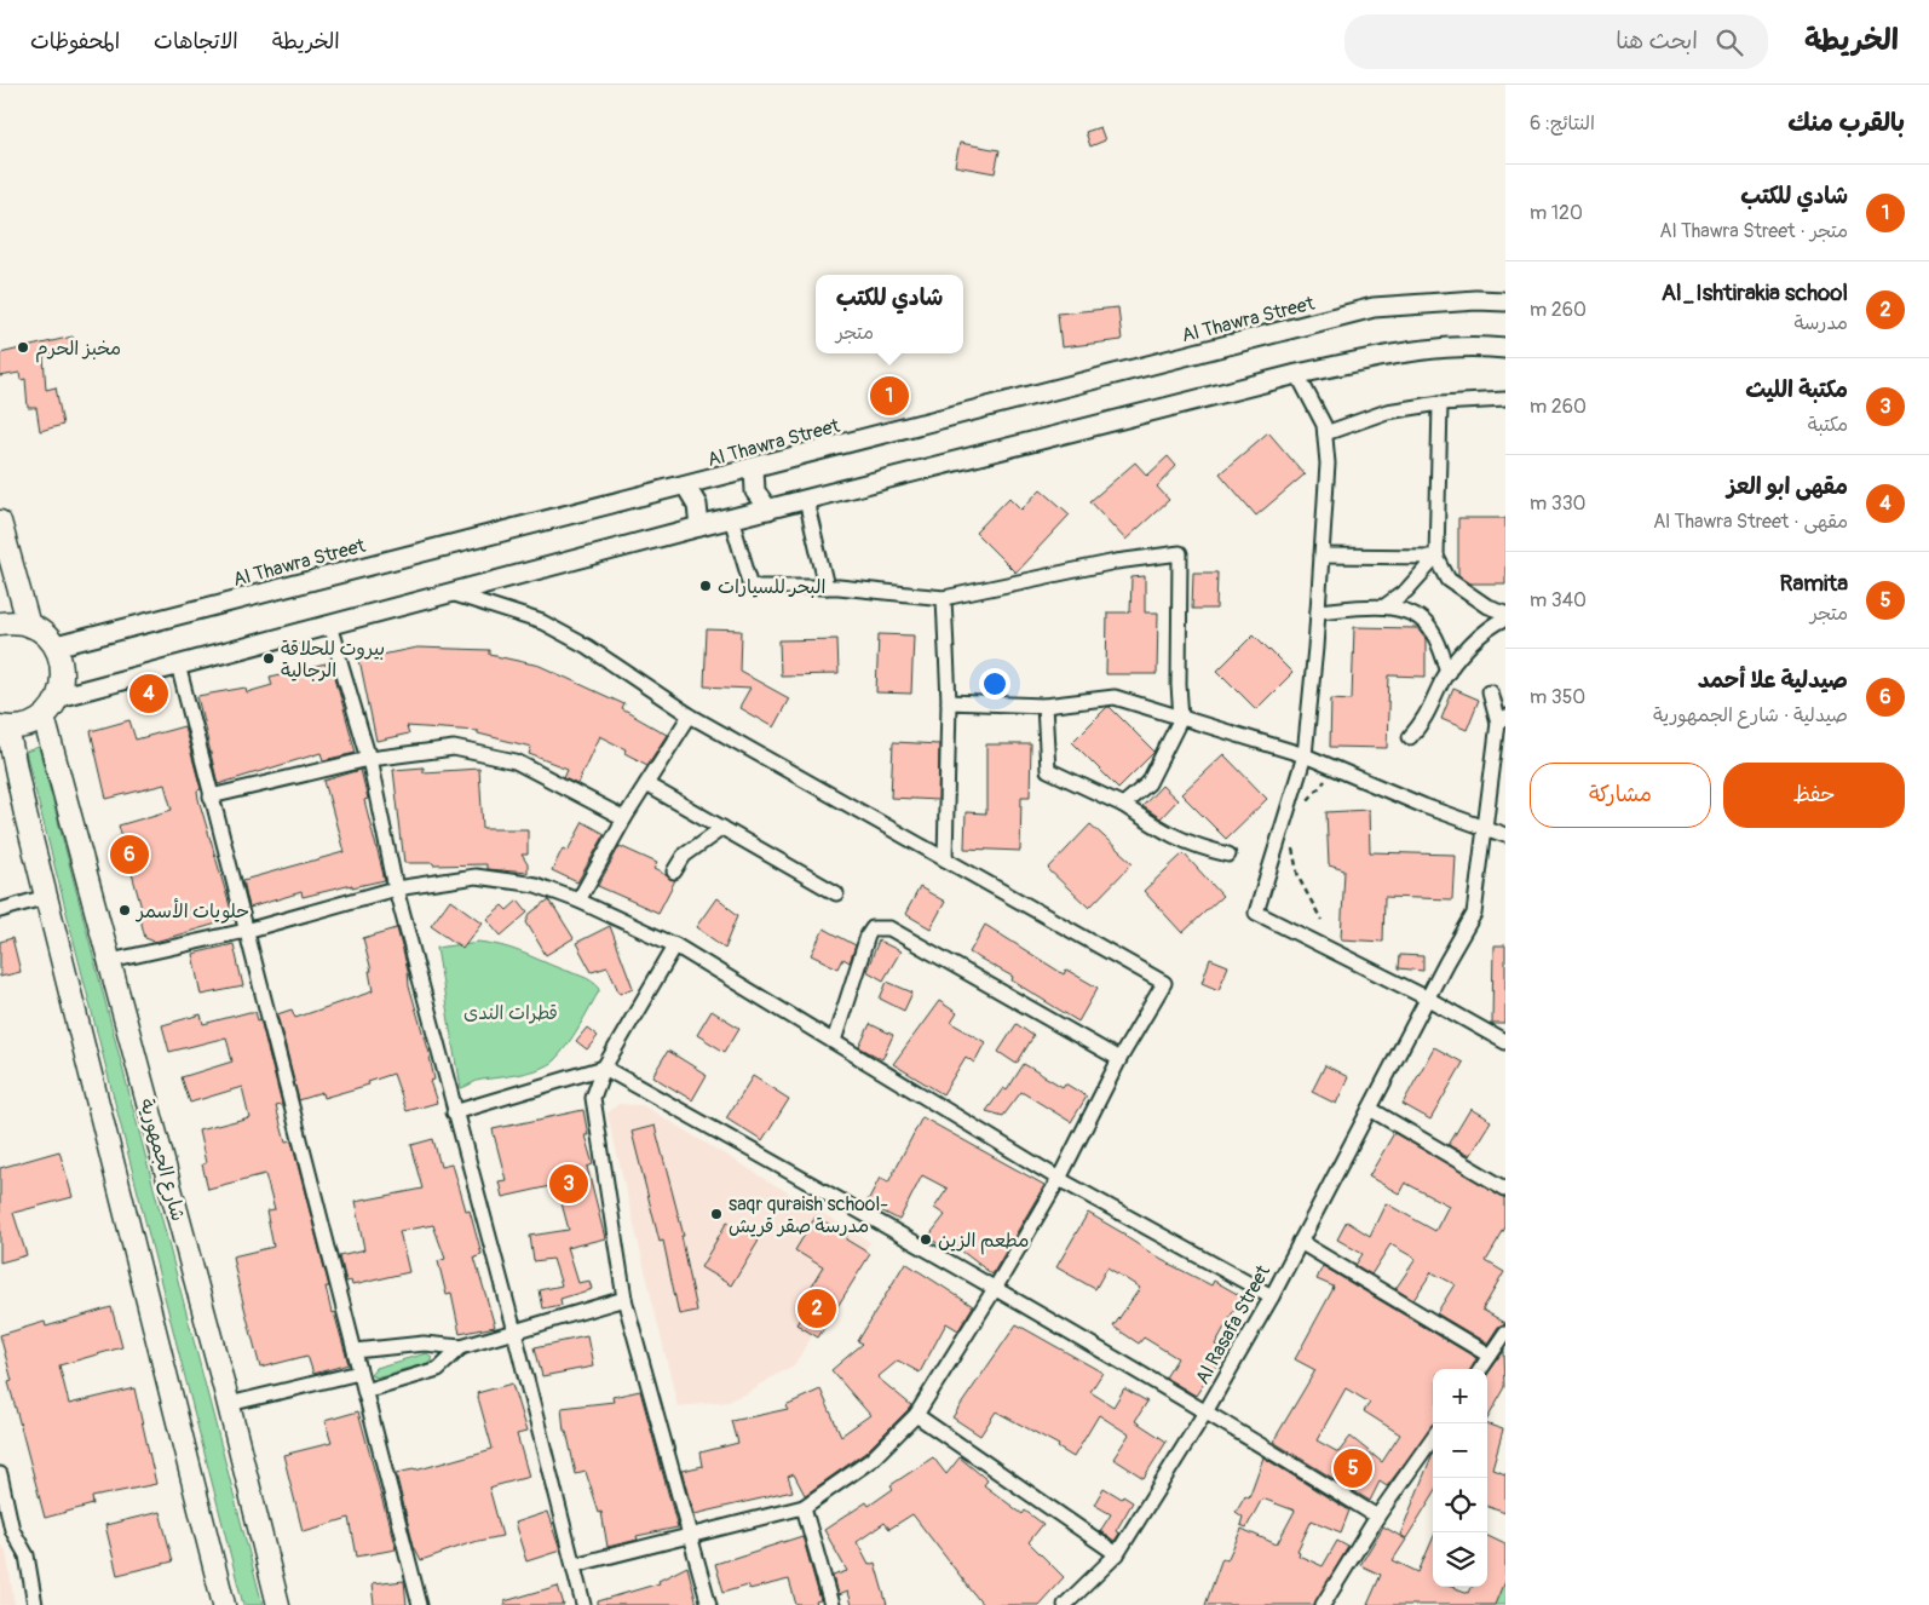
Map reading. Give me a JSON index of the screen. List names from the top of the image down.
{
  "streets": {
    "main road": ["Al Thawra Street", "شارع الجمهورية"],
    "street": ["Al Rasafa Street"]
  },
  "parks": ["قطرات الندى"],
  "places": [
    "مخبز الحرم",
    "البحر للسيارات",
    "بيروت للحلاقة الرجالية",
    "حلويات الأسمر",
    "saqr quraish school- مدرسة صقر قريش",
    "مطعم الزين"
  ],
  "page": {
    "header": "الخريطة",
    "search": "ابحث هنا",
    "nav": ["الخريطة", "الاتجاهات", "المحفوظات"],
    "heading": ["بالقرب منك", "النتائج: 6"],
    "list": [
      {
        "mark": "1",
        "name": "شادي للكتب",
        "note": "متجر · Al Thawra Street",
        "value": "120 m"
      },
      {
        "mark": "2",
        "name": "Al_Ishtirakia school",
        "note": "مدرسة",
        "value": "260 m"
      },
      {
        "mark": "3",
        "name": "مكتبة الليث",
        "note": "مكتبة",
        "value": "260 m"
      },
      {
        "mark": "4",
        "name": "مقهى ابو العز",
        "note": "مقهى · Al Thawra Street",
        "value": "330 m"
      },
      {
        "mark": "5",
        "name": "Ramita",
        "note": "متجر",
        "value": "340 m"
      },
      {
        "mark": "6",
        "name": "صيدلية علا أحمد",
        "note": "صيدلية · شارع الجمهورية",
        "value": "350 m"
      }
    ],
    "popup": ["شادي للكتب", "متجر"],
    "pins": [
      "1",
      "4",
      "6",
      "3",
      "2",
      "5"
    ],
    "buttons": ["حفظ", "مشاركة"],
    "map_buttons": ["+", "−"]
  }
}
